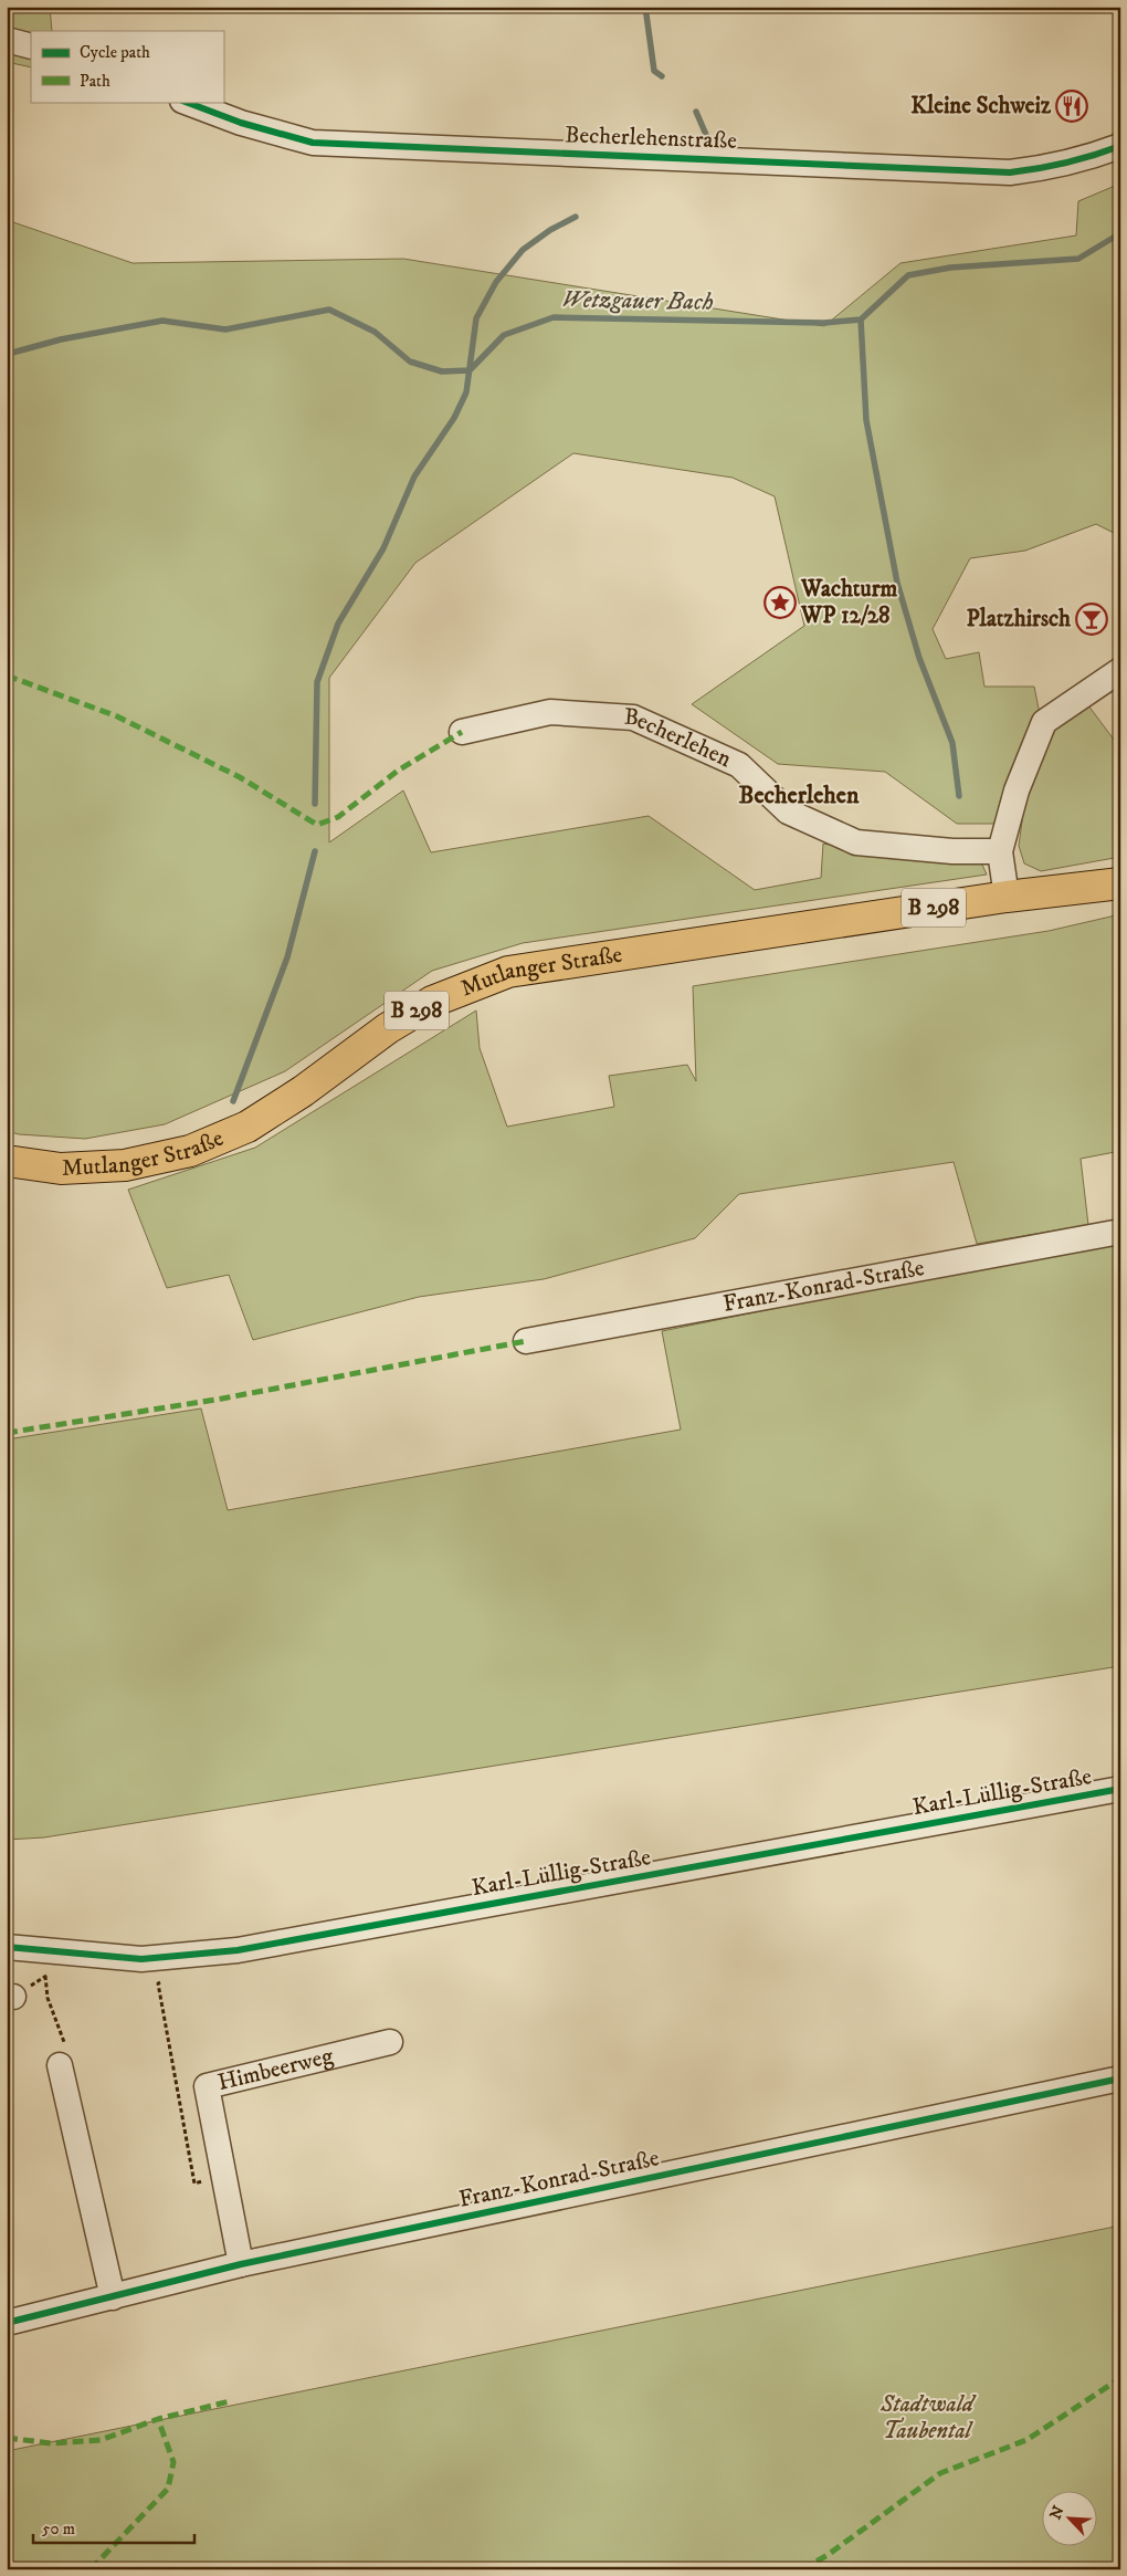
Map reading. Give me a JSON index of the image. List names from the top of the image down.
{
  "streets": {
    "main road": ["B 298", "Mutlanger Straße"],
    "street": [
      "Becherlehenstraße",
      "Becherlehen",
      "Franz-Konrad-Straße",
      "Karl-Lüllig-Straße",
      "Himbeerweg"
    ]
  },
  "crossings": [
    ["Franz-Konrad-Straße", "Himbeerweg"]
  ],
  "districts": ["Becherlehen"],
  "water": ["Wetzgauer Bach"],
  "parks": ["Stadtwald Taubental"],
  "places": {
    "restaurant": ["Kleine Schweiz"],
    "place": ["Wachturm WP 12/28"],
    "bar": ["Platzhirsch"]
  },
  "legend": ["Cycle path", "Path"],
  "scale_bar": "50 m",
  "north": "top left"
}
